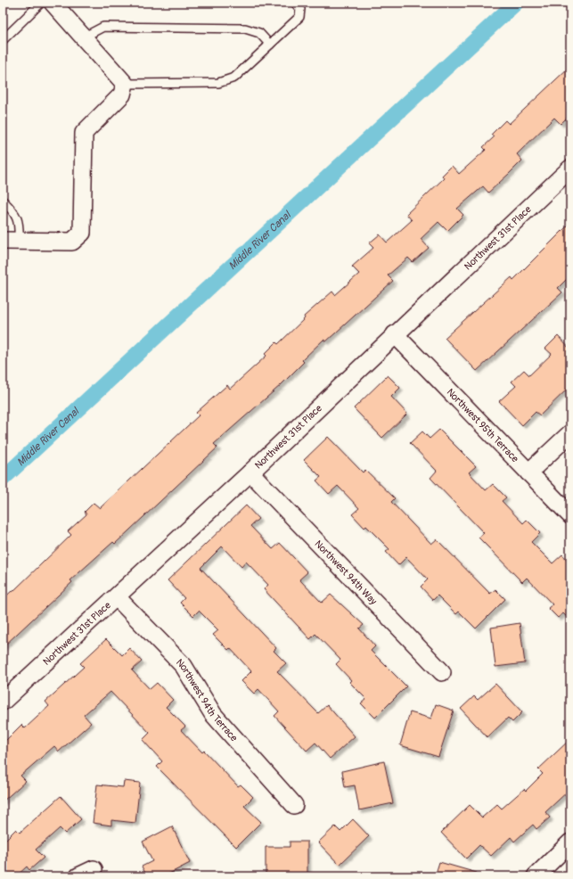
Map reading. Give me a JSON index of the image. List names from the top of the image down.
{
  "streets": {
    "street": [
      "Northwest 31st Place",
      "Northwest 95th Terrace",
      "Northwest 94th Way",
      "Northwest 94th Terrace"
    ]
  },
  "crossings": [
    ["Northwest 31st Place", "Northwest 95th Terrace"],
    ["Northwest 31st Place", "Northwest 94th Way"],
    ["Northwest 31st Place", "Northwest 94th Terrace"]
  ],
  "water": ["Middle River Canal"]
}
